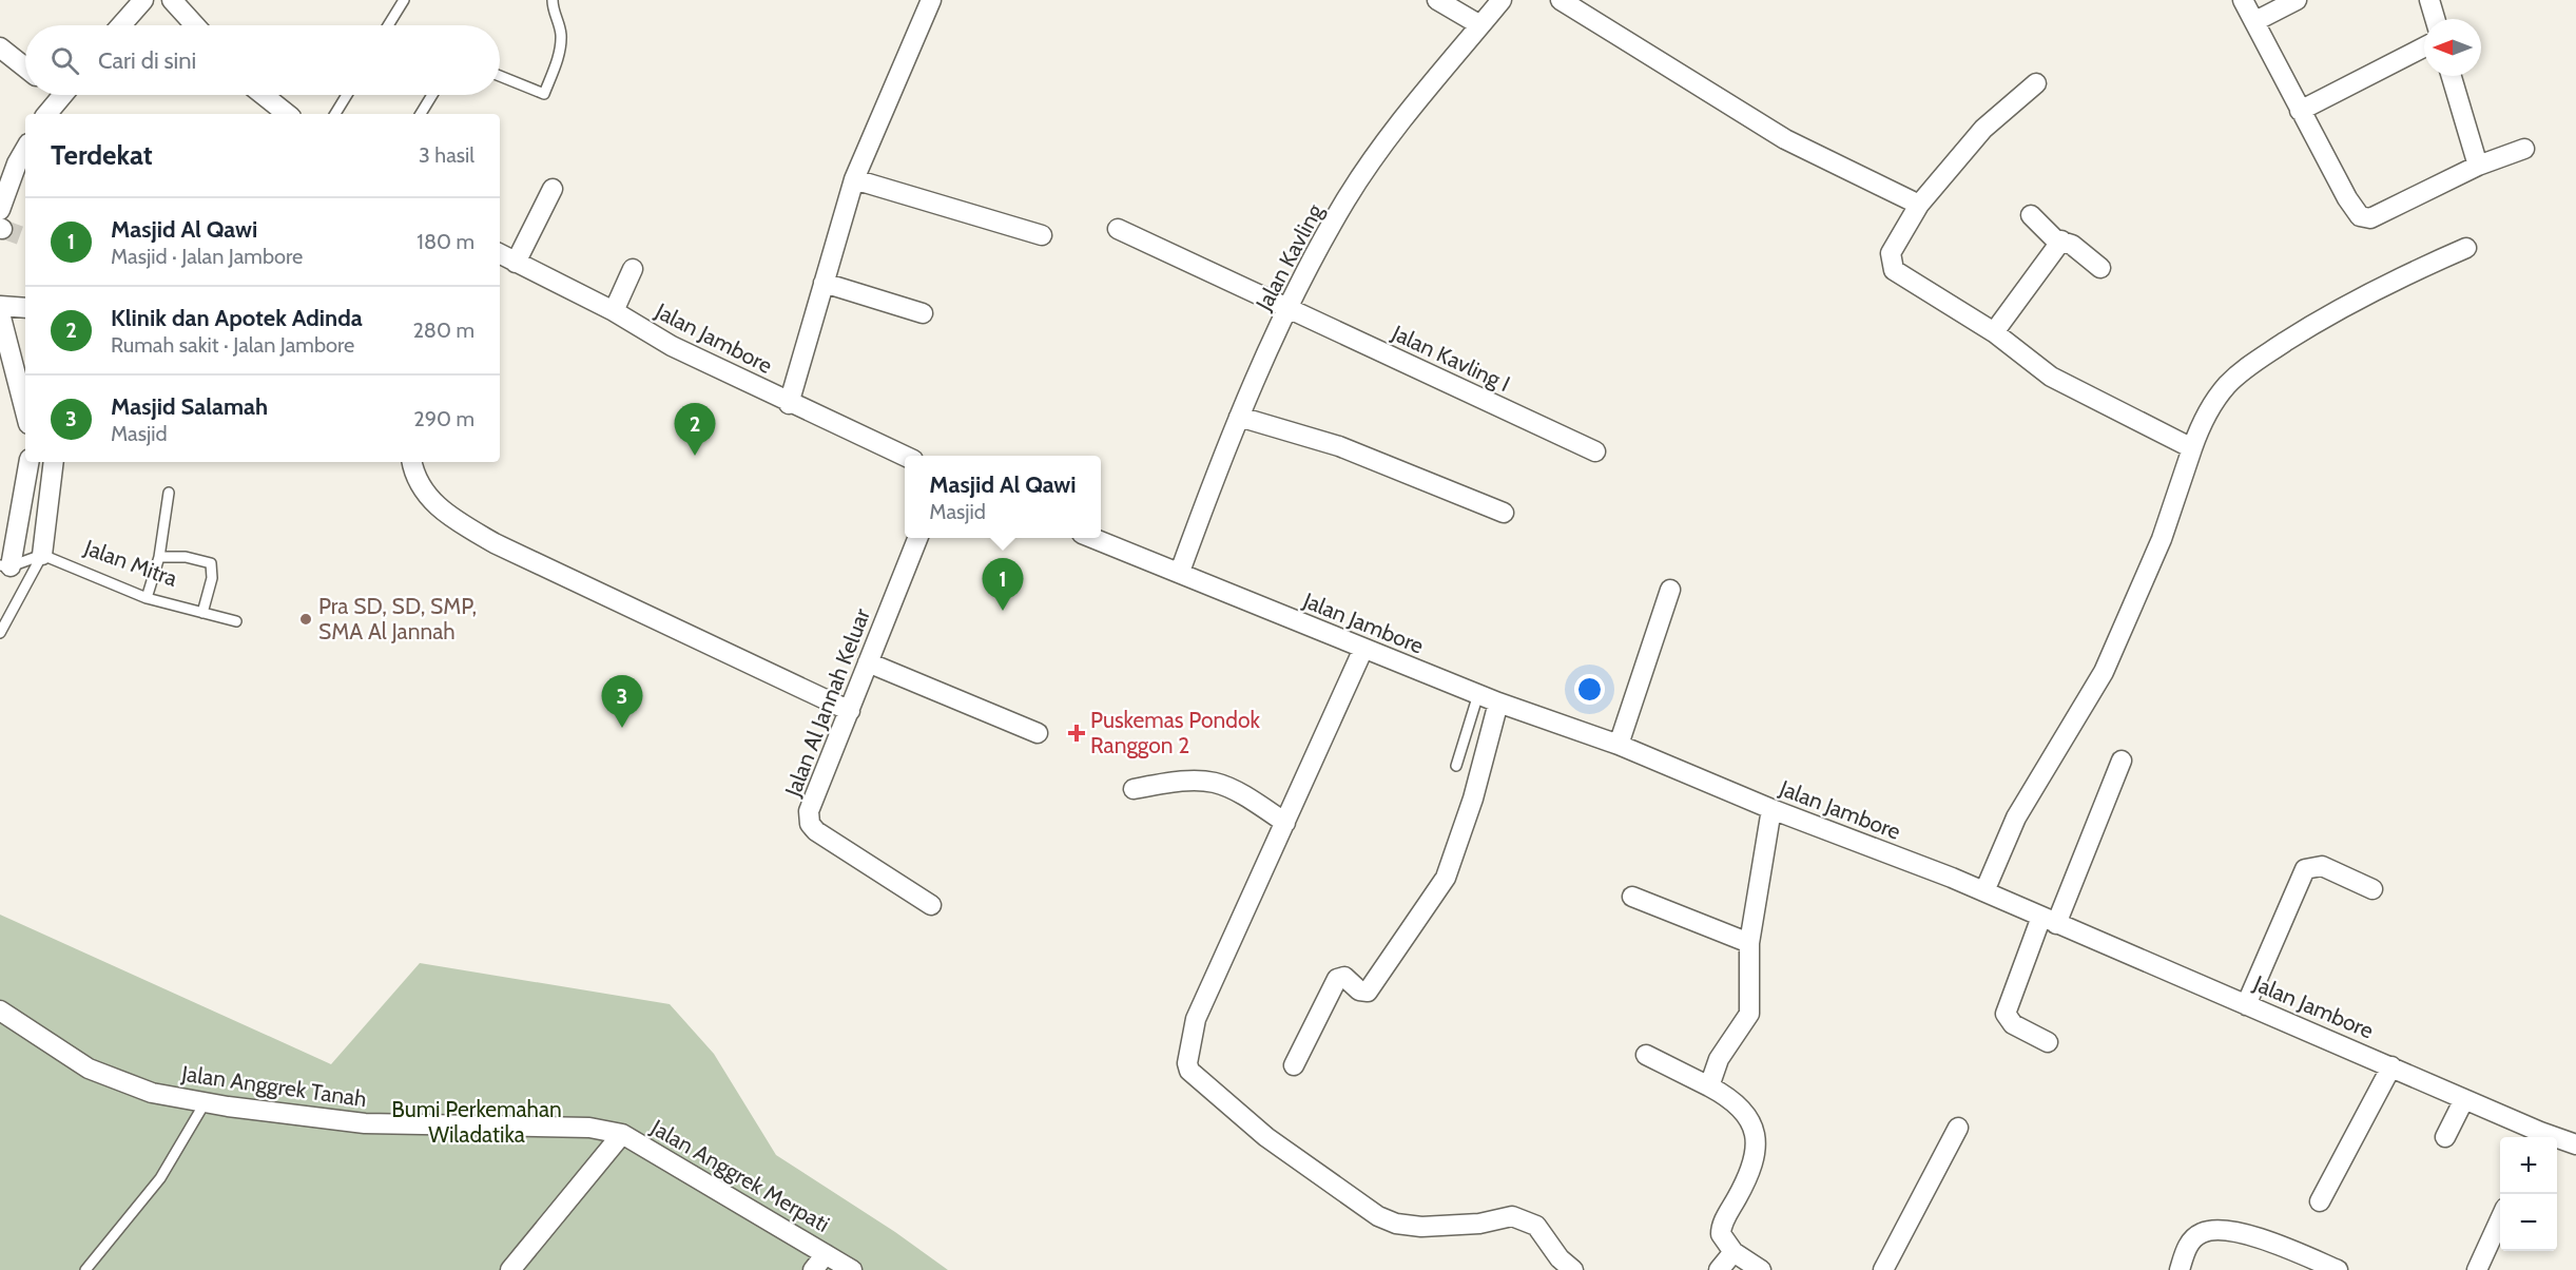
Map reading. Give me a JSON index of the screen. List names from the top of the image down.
{
  "streets": {
    "street": [
      "Jalan Kavling",
      "Jalan Jambore",
      "Jalan Kavling I",
      "Jalan Al Jannah Keluar",
      "Jalan Anggrek Tanah",
      "Jalan Anggrek Merpati"
    ],
    "lane": ["Jalan Mitra"]
  },
  "crossings": [
    ["Jalan Kavling", "Jalan Jambore"],
    ["Jalan Kavling", "Jalan Kavling I"],
    ["Jalan Anggrek Tanah", "Jalan Anggrek Merpati"]
  ],
  "parks": ["Bumi Perkemahan Wiladatika"],
  "places": {
    "other": ["Pra SD, SD, SMP, SMA Al Jannah"],
    "health": ["Puskemas Pondok Ranggon 2"]
  },
  "north": "left",
  "page": {
    "search": "Cari di sini",
    "heading": ["Terdekat", "3 hasil"],
    "list": [
      {
        "mark": "1",
        "name": "Masjid Al Qawi",
        "note": "Masjid · Jalan Jambore",
        "value": "180 m"
      },
      {
        "mark": "2",
        "name": "Klinik dan Apotek Adinda",
        "note": "Rumah sakit · Jalan Jambore",
        "value": "280 m"
      },
      {
        "mark": "3",
        "name": "Masjid Salamah",
        "note": "Masjid",
        "value": "290 m"
      }
    ],
    "pins": ["2", "1", "3"],
    "popup": ["Masjid Al Qawi", "Masjid"],
    "map_buttons": ["+", "−"]
  }
}
